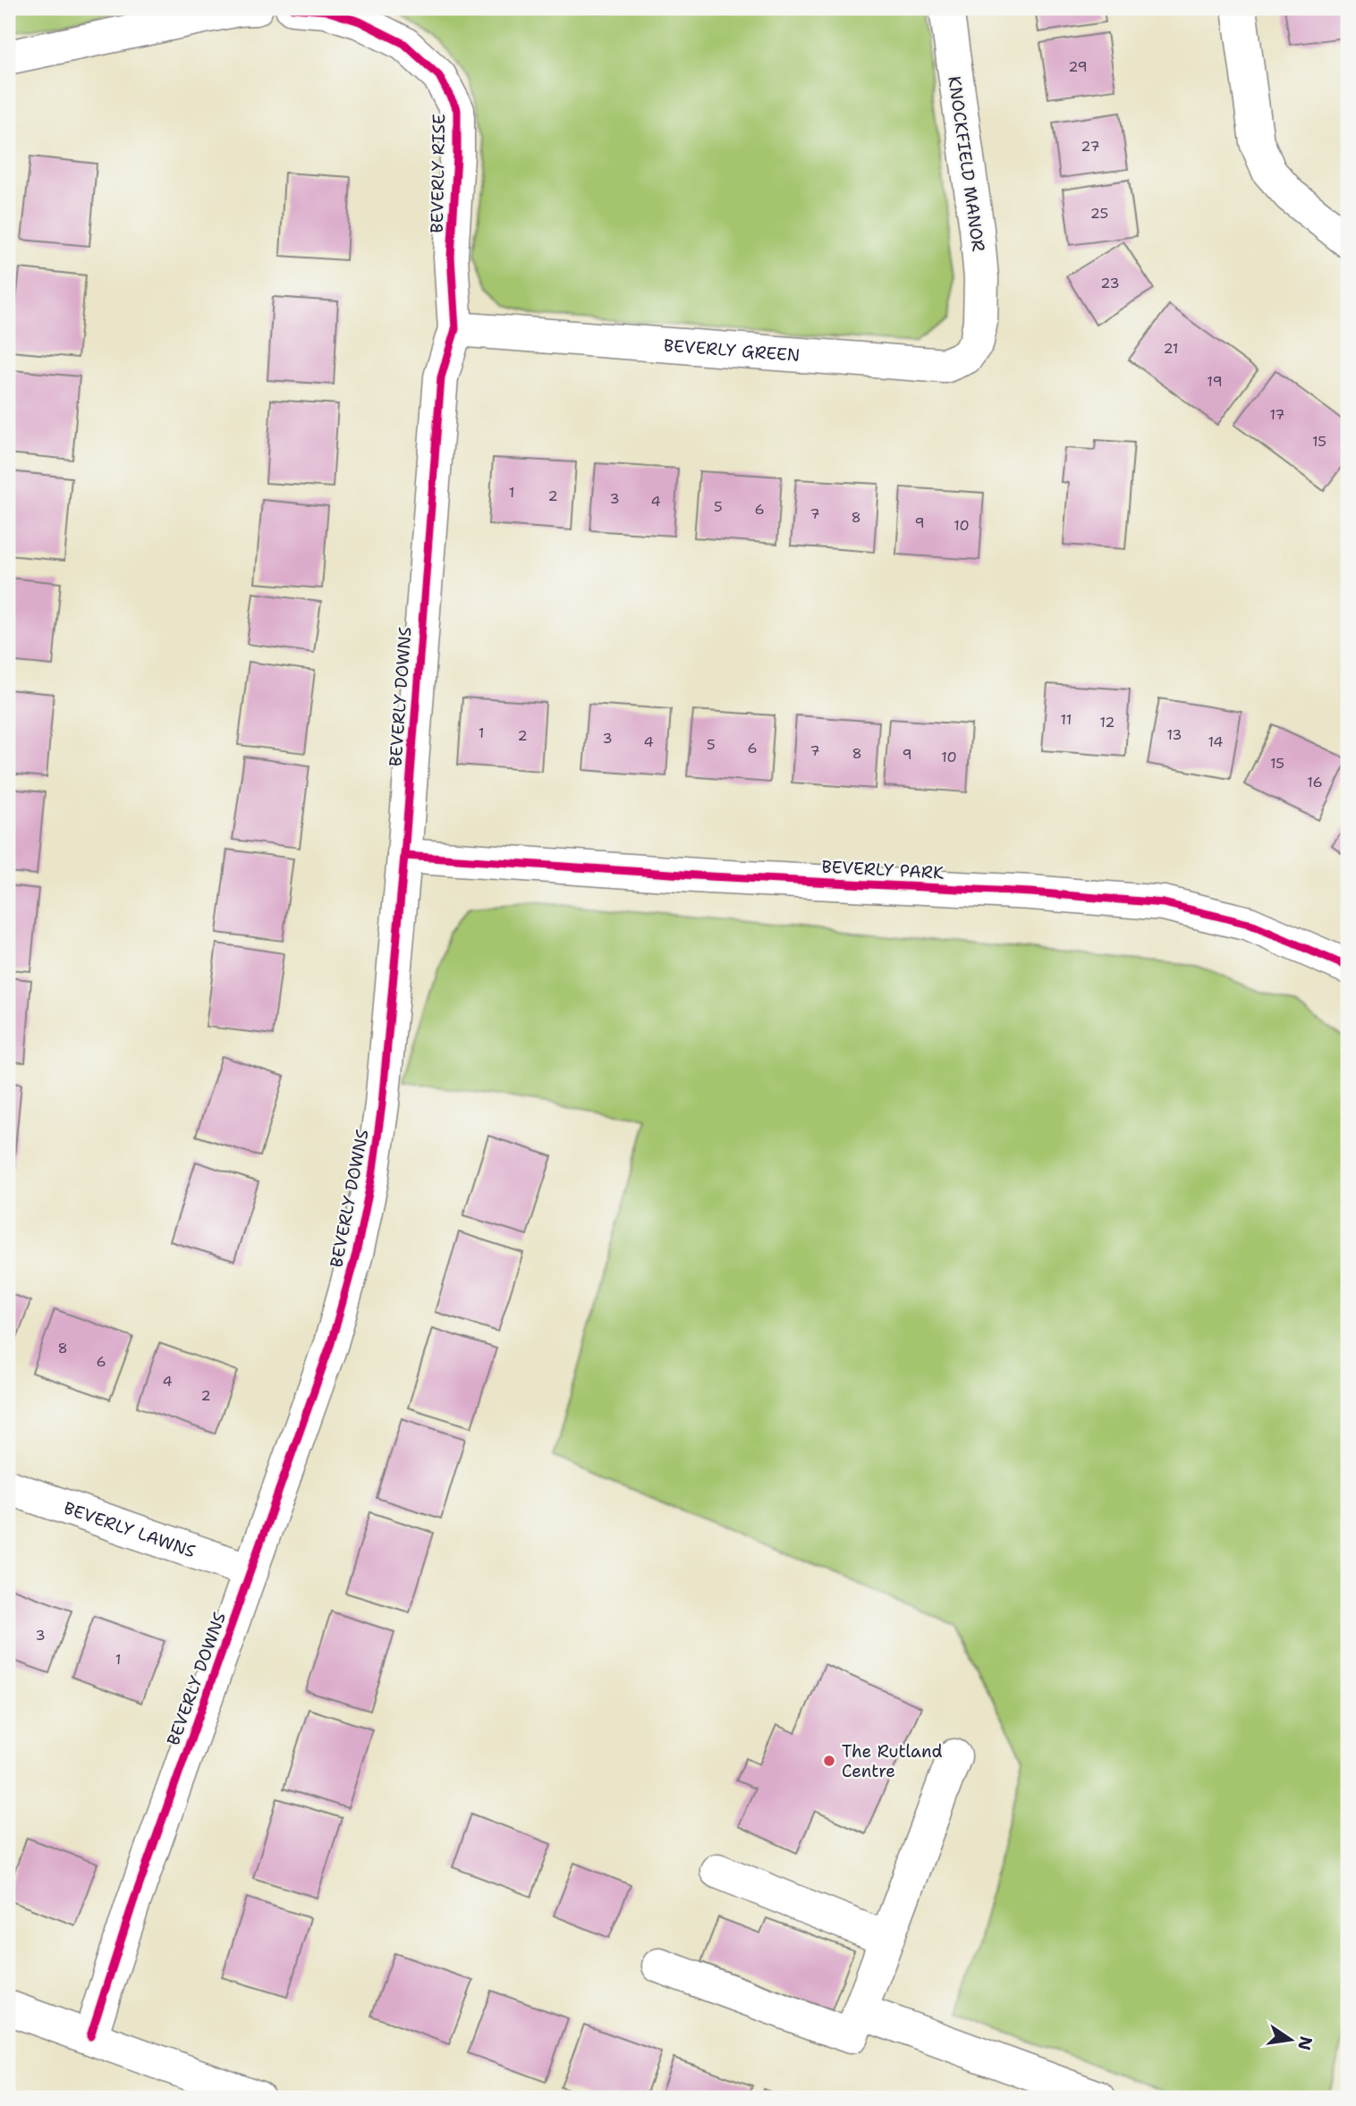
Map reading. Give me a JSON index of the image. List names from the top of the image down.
{
  "streets": {
    "street": [
      "KNOCKFIELD MANOR",
      "BEVERLY RISE",
      "BEVERLY GREEN",
      "BEVERLY DOWNS",
      "BEVERLY PARK",
      "BEVERLY LAWNS"
    ]
  },
  "crossings": [
    ["KNOCKFIELD MANOR", "BEVERLY GREEN"],
    ["BEVERLY RISE", "BEVERLY GREEN"],
    ["BEVERLY RISE", "BEVERLY DOWNS"],
    ["BEVERLY GREEN", "BEVERLY DOWNS"],
    ["BEVERLY DOWNS", "BEVERLY PARK"],
    ["BEVERLY DOWNS", "BEVERLY LAWNS"]
  ],
  "places": ["The Rutland Centre"],
  "house_numbers": [
    "29",
    "27",
    "25",
    "23",
    "21",
    "19",
    "17",
    "15",
    "1",
    "2",
    "3",
    "4",
    "5",
    "6",
    "7",
    "8",
    "9",
    "10",
    "11",
    "12",
    "1",
    "13",
    "2",
    "3",
    "4",
    "14",
    "5",
    "6",
    "7",
    "8",
    "9",
    "10",
    "15",
    "16",
    "8",
    "6",
    "4",
    "2",
    "3",
    "1"
  ],
  "north": "right"
}
